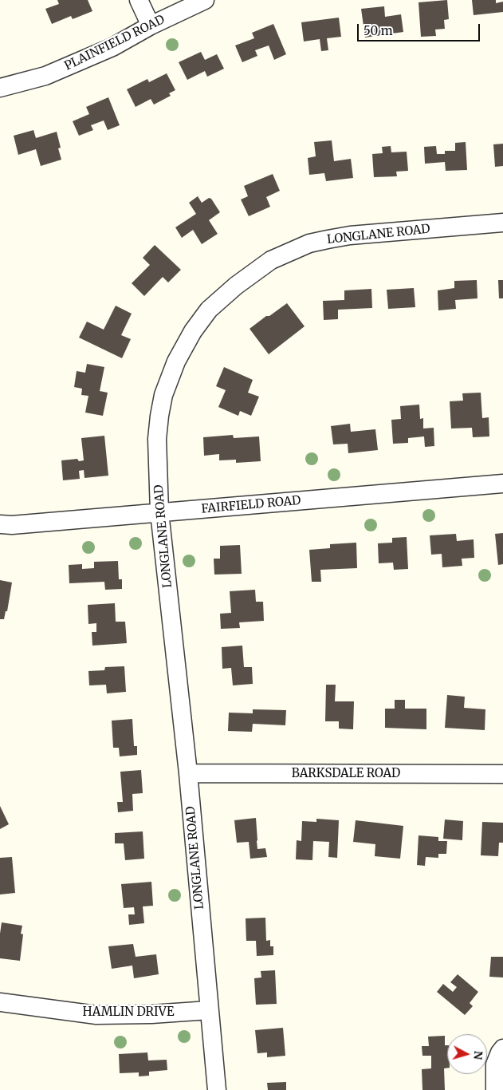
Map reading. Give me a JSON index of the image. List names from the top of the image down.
{
  "streets": {
    "street": [
      "PLAINFIELD ROAD",
      "LONGLANE ROAD",
      "FAIRFIELD ROAD",
      "BARKSDALE ROAD",
      "HAMLIN DRIVE"
    ]
  },
  "crossings": [
    ["LONGLANE ROAD", "FAIRFIELD ROAD"],
    ["LONGLANE ROAD", "BARKSDALE ROAD"],
    ["LONGLANE ROAD", "HAMLIN DRIVE"]
  ],
  "scale_bar": "50 m",
  "north": "right"
}
